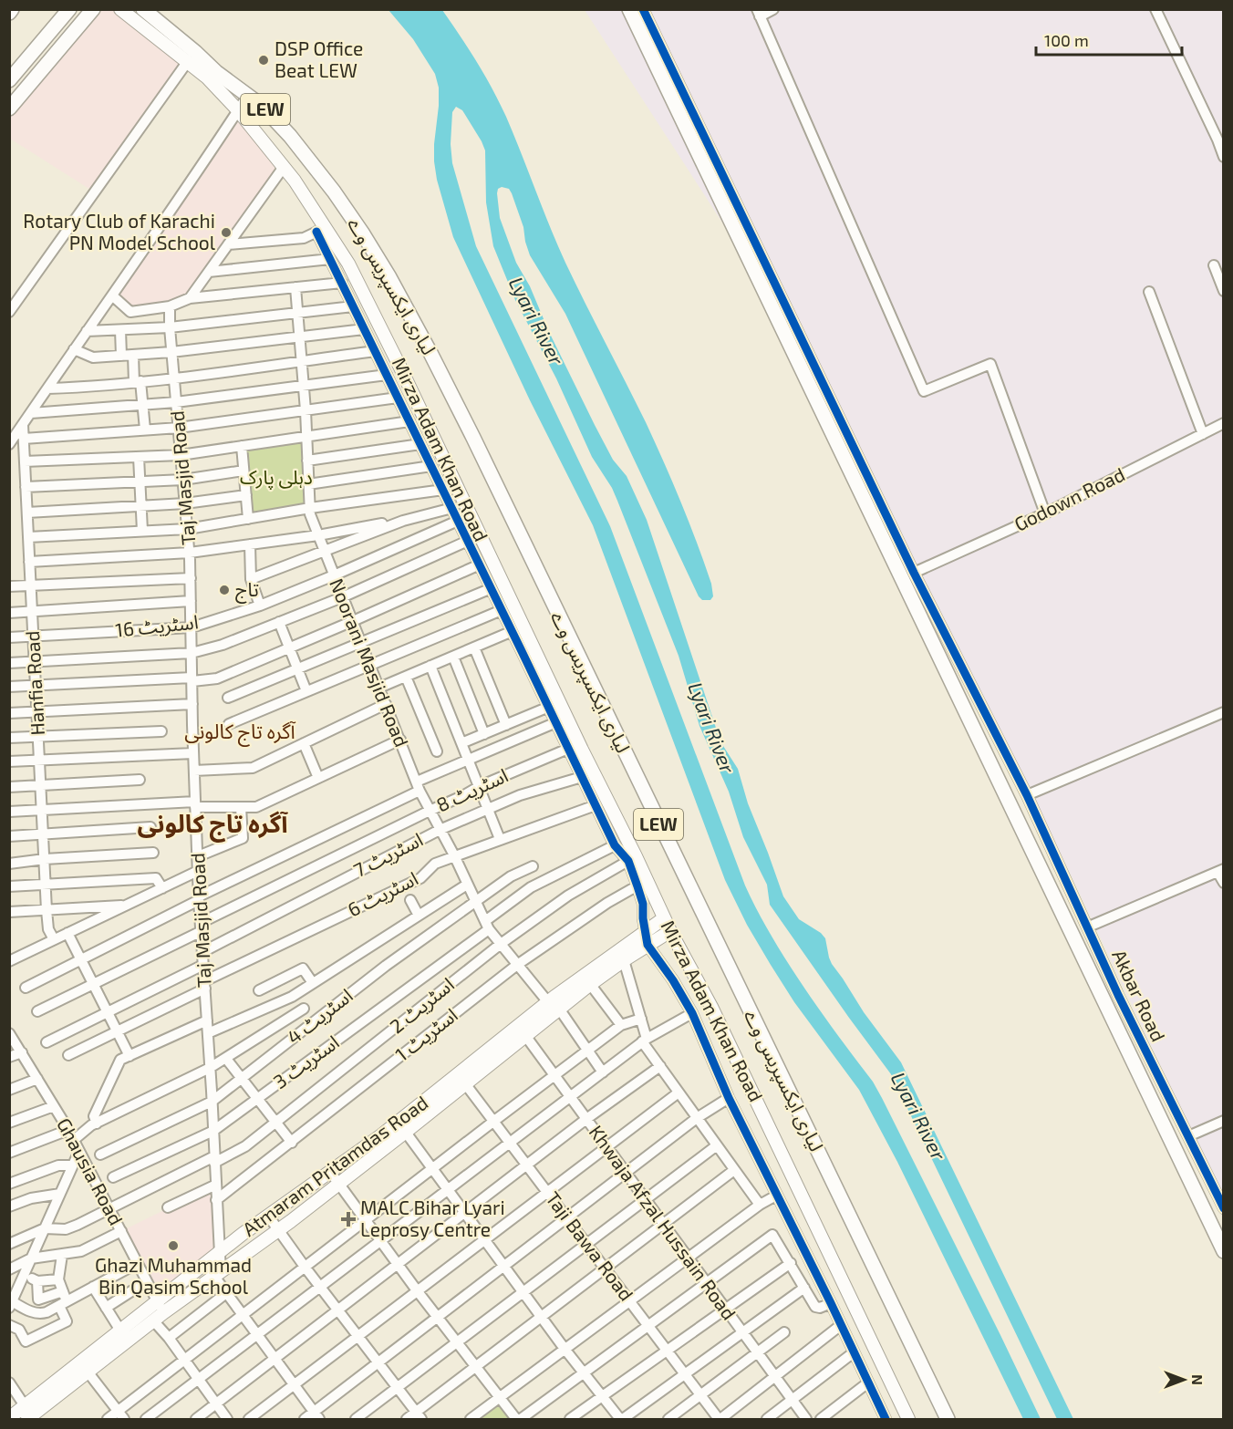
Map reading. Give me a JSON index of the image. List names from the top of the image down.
{
  "streets": {
    "highway": ["LEW", "لیاری ایکسپریس وے"],
    "main road": ["Mirza Adam Khan Road", "Atmaram Pritamdas Road"],
    "street": [
      "Taj Masjid Road",
      "Godown Road",
      "اسٹریٹ 16",
      "Noorani Masjid Road",
      "Hanfia Road",
      "اسٹریٹ 8",
      "اسٹریٹ 7",
      "اسٹریٹ 6",
      "Akbar Road",
      "اسٹریٹ 2",
      "اسٹریٹ 4",
      "اسٹریٹ 1",
      "اسٹریٹ 3",
      "Ghausia Road",
      "Khwaja Afzal Hussain Road",
      "Taji Bawa Road"
    ]
  },
  "crossings": [
    ["Mirza Adam Khan Road", "اسٹریٹ 2"],
    ["Mirza Adam Khan Road", "اسٹریٹ 1"],
    ["Mirza Adam Khan Road", "Atmaram Pritamdas Road"],
    ["Taj Masjid Road", "اسٹریٹ 16"],
    ["Taj Masjid Road", "اسٹریٹ 8"],
    ["Taj Masjid Road", "اسٹریٹ 7"],
    ["Taj Masjid Road", "اسٹریٹ 6"],
    ["Taj Masjid Road", "اسٹریٹ 2"],
    ["Taj Masjid Road", "اسٹریٹ 4"],
    ["Taj Masjid Road", "اسٹریٹ 1"],
    ["Taj Masjid Road", "اسٹریٹ 3"],
    ["Taj Masjid Road", "Atmaram Pritamdas Road"],
    ["Godown Road", "Akbar Road"],
    ["اسٹریٹ 16", "Noorani Masjid Road"],
    ["اسٹریٹ 16", "Hanfia Road"],
    ["Noorani Masjid Road", "اسٹریٹ 8"],
    ["Noorani Masjid Road", "اسٹریٹ 7"],
    ["Noorani Masjid Road", "اسٹریٹ 6"],
    ["Noorani Masjid Road", "اسٹریٹ 2"],
    ["Noorani Masjid Road", "اسٹریٹ 4"],
    ["Noorani Masjid Road", "اسٹریٹ 1"],
    ["Noorani Masjid Road", "اسٹریٹ 3"],
    ["Noorani Masjid Road", "Atmaram Pritamdas Road"],
    ["اسٹریٹ 2", "Ghausia Road"],
    ["Atmaram Pritamdas Road", "Ghausia Road"],
    ["Atmaram Pritamdas Road", "Khwaja Afzal Hussain Road"],
    ["Atmaram Pritamdas Road", "Taji Bawa Road"]
  ],
  "districts": ["آگرہ تاج کالونی", "آگرہ تاج کالونی"],
  "water": ["Lyari River"],
  "parks": ["دہلی پارک"],
  "places": {
    "other": [
      "DSP Office Beat LEW",
      "Rotary Club of Karachi PN Model School",
      "تاج",
      "Ghazi Muhammad Bin Qasim School"
    ],
    "health": ["MALC Bihar Lyari Leprosy Centre"]
  },
  "scale_bar": "100 m",
  "north": "right"
}
